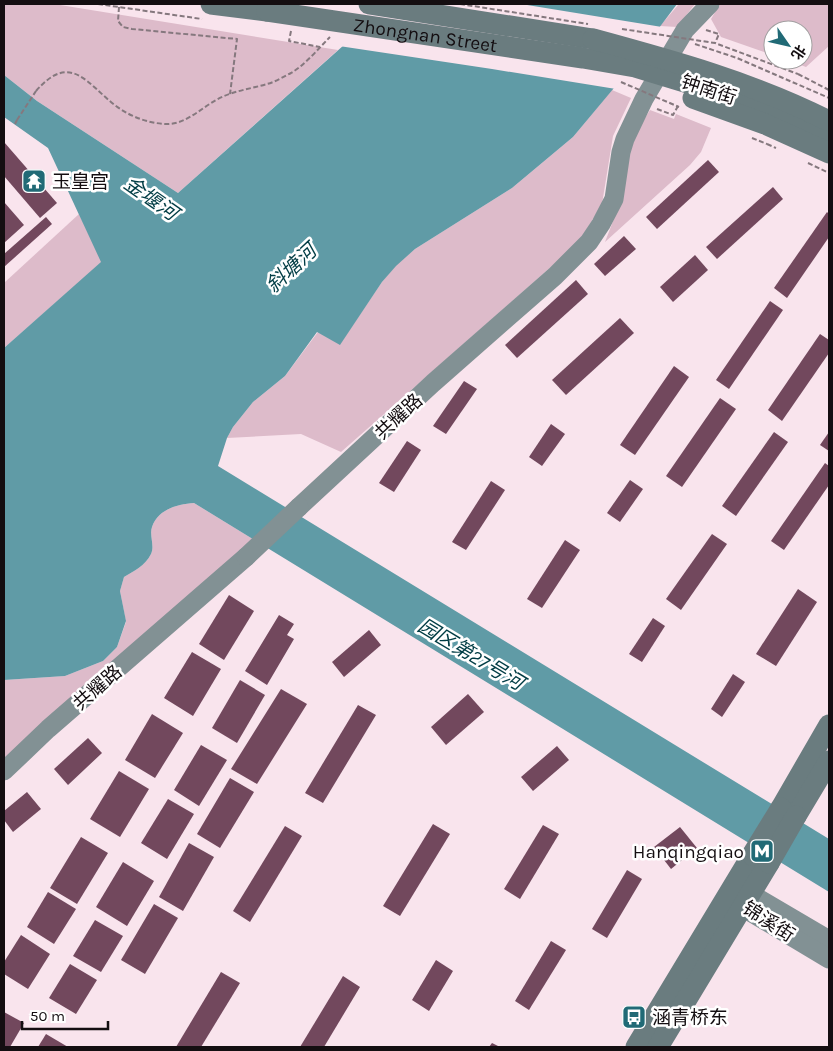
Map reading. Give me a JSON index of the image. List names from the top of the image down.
{
  "streets": {
    "main road": ["Zhongnan Street", "钟南街"],
    "street": ["共耀路", "锦溪街"]
  },
  "crossings": [
    ["Zhongnan Street", "钟南街"]
  ],
  "water": ["金堰河", "斜塘河", "园区第27号河"],
  "places": {
    "temple": ["玉皇宫"],
    "metro station": ["Hanqingqiao"],
    "bus stop": ["涵青桥东"]
  },
  "scale_bar": "50 m",
  "north": "bottom right"
}
